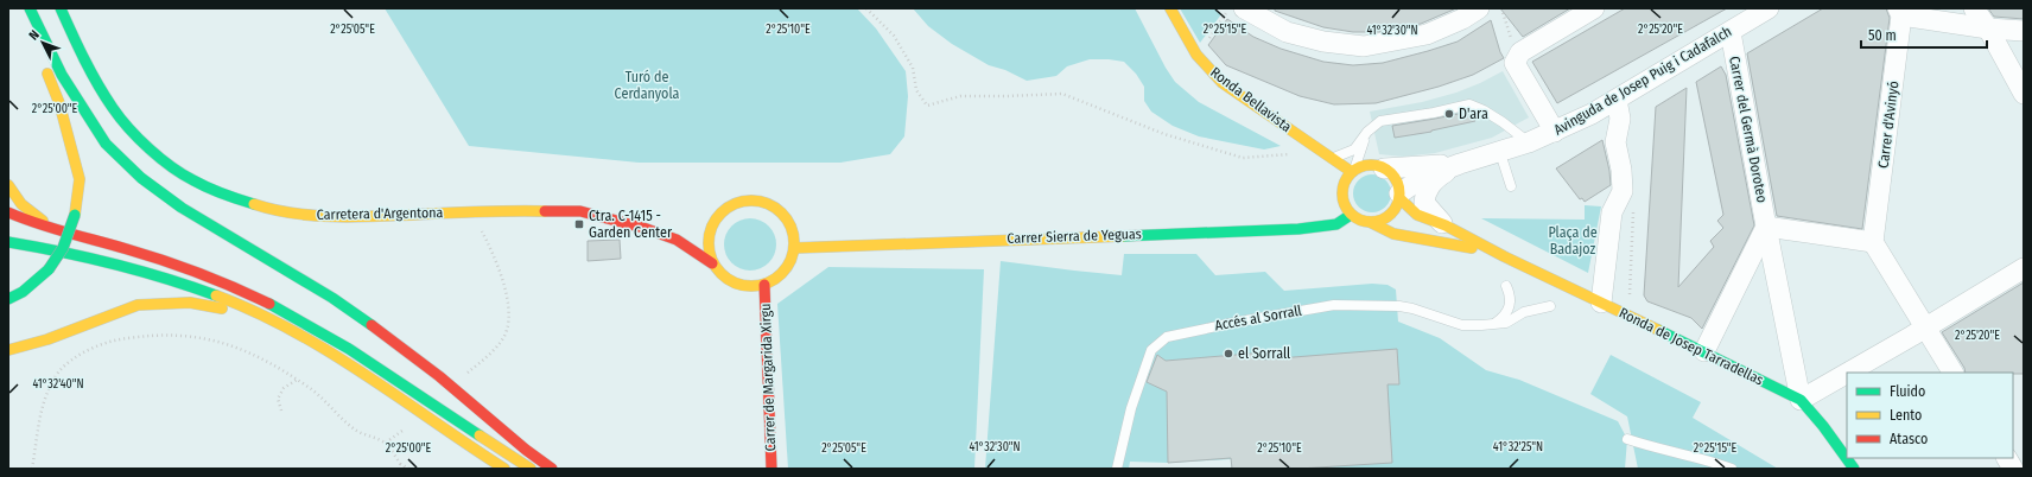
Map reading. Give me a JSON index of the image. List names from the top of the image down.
{
  "streets": {
    "main road": [
      "Ronda Bellavista",
      "Carretera d'Argentona",
      "Carrer Sierra de Yeguas",
      "Ronda de Josep Tarradellas",
      "Carrer de Margarida Xirgu"
    ],
    "street": ["Avinguda de Josep Puig i Cadafalch", "Carrer d'Avinyó", "Carrer del Germà Doroteo"],
    "lane": ["Accés al Sorrall"]
  },
  "crossings": [
    ["Avinguda de Josep Puig i Cadafalch", "Ronda Bellavista"],
    ["Avinguda de Josep Puig i Cadafalch", "Carrer del Germà Doroteo"],
    ["Avinguda de Josep Puig i Cadafalch", "Carrer Sierra de Yeguas"],
    ["Avinguda de Josep Puig i Cadafalch", "Ronda de Josep Tarradellas"],
    ["Ronda Bellavista", "Carrer Sierra de Yeguas"],
    ["Ronda Bellavista", "Ronda de Josep Tarradellas"],
    ["Carrer del Germà Doroteo", "Ronda de Josep Tarradellas"],
    ["Carretera d'Argentona", "Carrer Sierra de Yeguas"],
    ["Carretera d'Argentona", "Carrer de Margarida Xirgu"],
    ["Carrer Sierra de Yeguas", "Ronda de Josep Tarradellas"],
    ["Carrer Sierra de Yeguas", "Carrer de Margarida Xirgu"]
  ],
  "parks": ["Turó de Cerdanyola", "Plaça de Badajoz"],
  "places": {
    "other": ["D'ara", "el Sorrall"],
    "transit": ["Ctra. C-1415 - Garden Center"]
  },
  "legend": ["Fluido", "Lento", "Atasco"],
  "scale_bar": "50 m",
  "north": "top left",
  "coordinates": [
    "2°25'05\"E",
    "2°25'10\"E",
    "2°25'15\"E",
    "2°25'20\"E",
    "41°32'30\"N",
    "2°25'00\"E",
    "41°32'40\"N",
    "41°32'25\"N"
  ]
}
